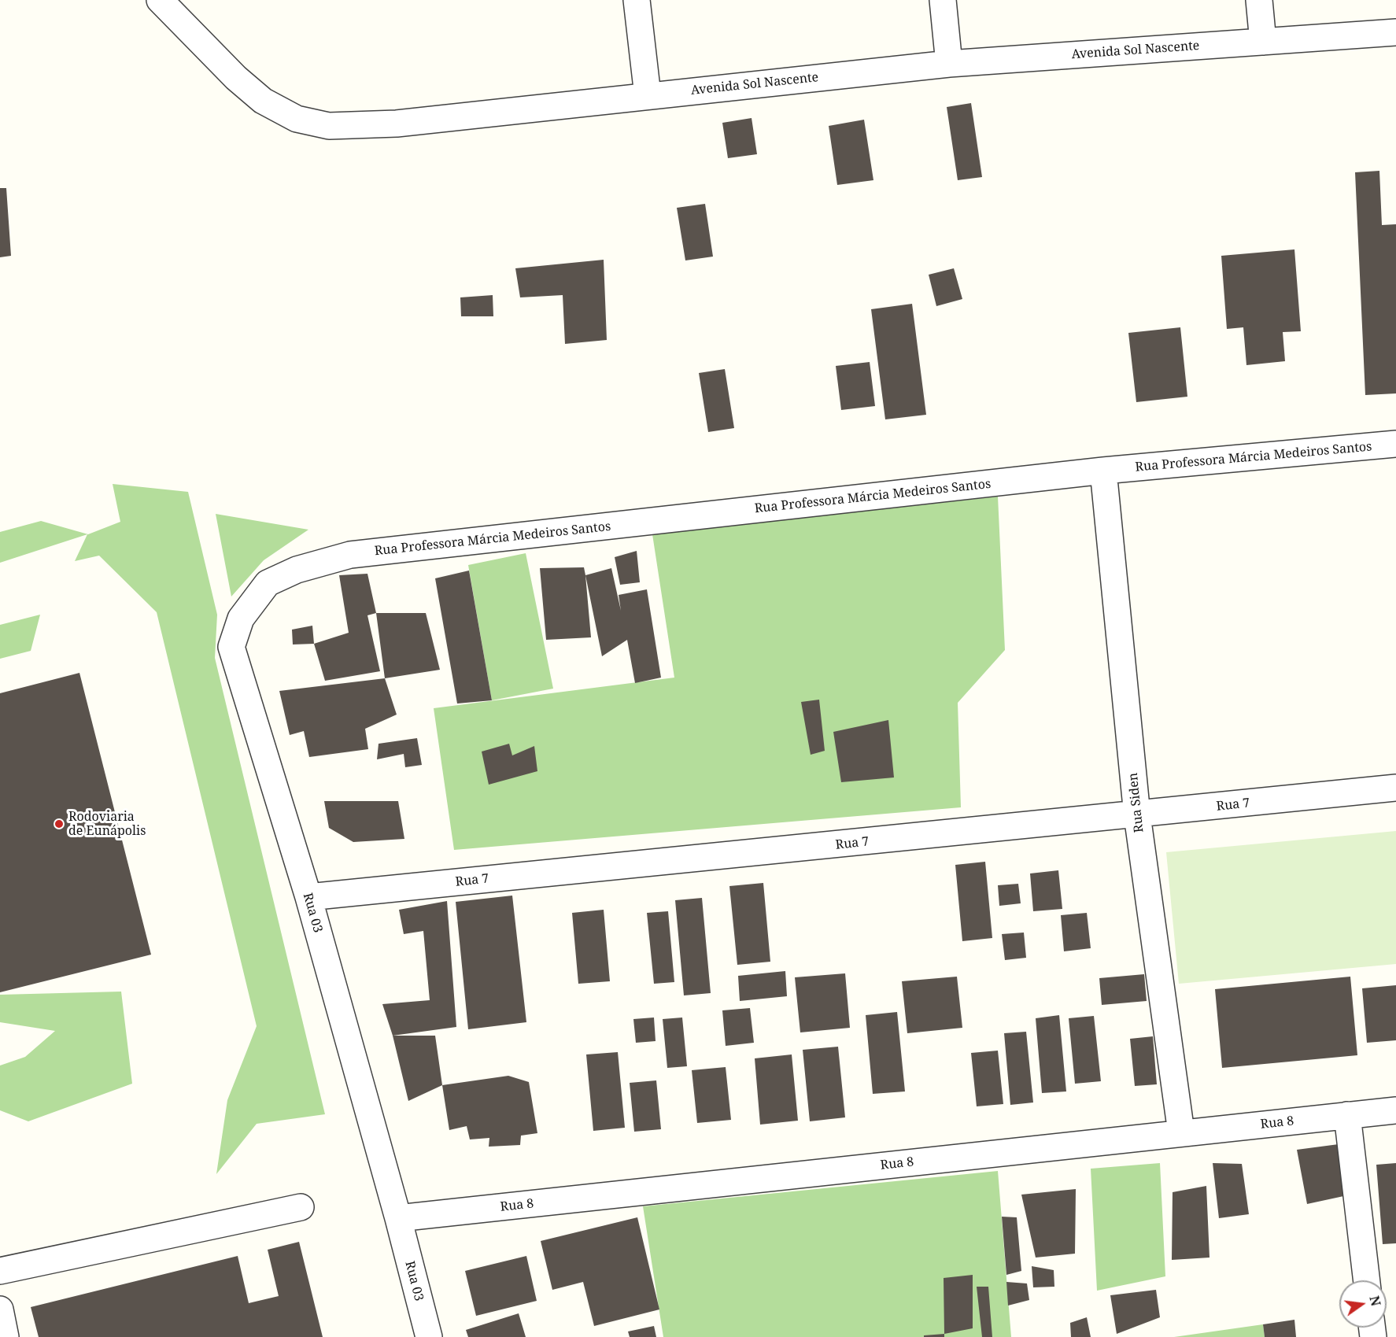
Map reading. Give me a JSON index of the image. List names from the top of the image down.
{
  "streets": {
    "street": [
      "Avenida Sol Nascente",
      "Rua Professora Márcia Medeiros Santos",
      "Rua Siden",
      "Rua 7",
      "Rua 03",
      "Rua 8"
    ]
  },
  "crossings": [
    ["Rua Professora Márcia Medeiros Santos", "Rua Siden"],
    ["Rua Professora Márcia Medeiros Santos", "Rua 03"],
    ["Rua Siden", "Rua 7"],
    ["Rua Siden", "Rua 8"],
    ["Rua 7", "Rua 03"],
    ["Rua 03", "Rua 8"]
  ],
  "places": ["Rodoviaria de Eunápolis"],
  "north": "right"
}
